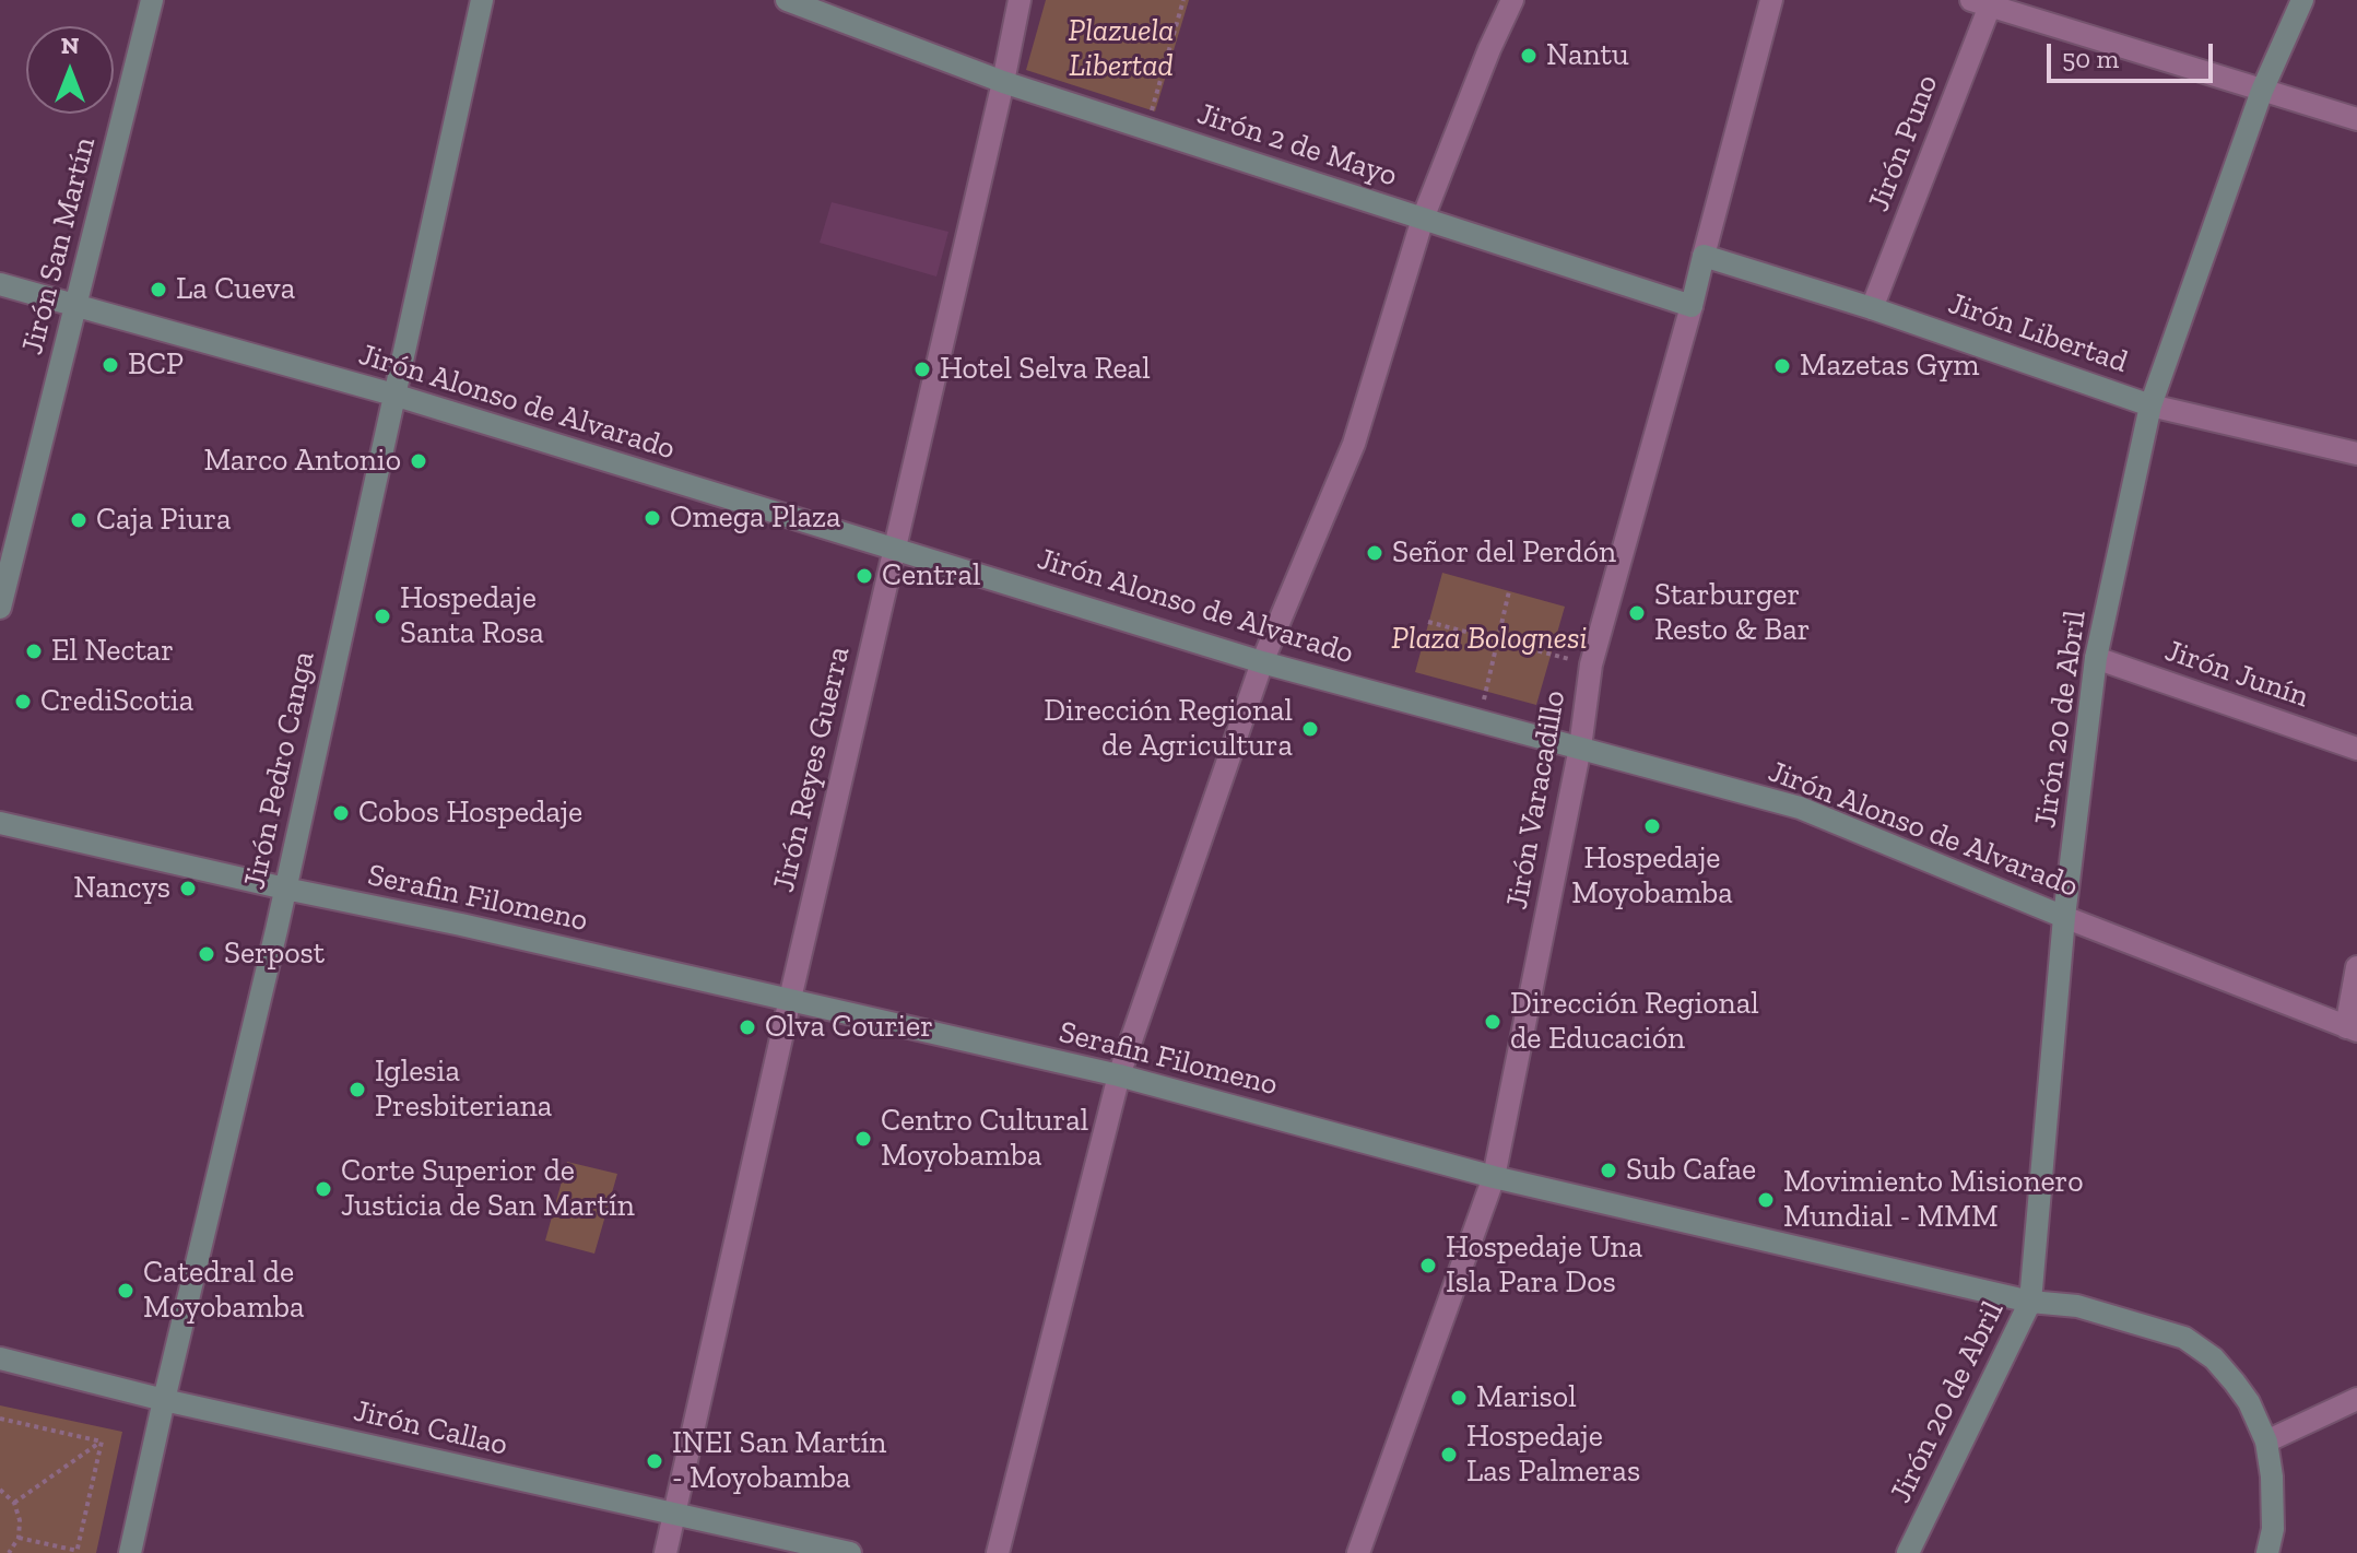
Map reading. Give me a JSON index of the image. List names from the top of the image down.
{
  "streets": {
    "street": [
      "Jirón Puno",
      "Jirón 2 de Mayo",
      "Jirón San Martín",
      "Jirón Libertad",
      "Jirón Alonso de Alvarado",
      "Jirón Junín",
      "Jirón 20 de Abril",
      "Jirón Reyes Guerra",
      "Jirón Pedro Canga",
      "Jirón Varacadillo",
      "Serafin Filomeno",
      "Jirón Callao"
    ]
  },
  "crossings": [
    ["Jirón Puno", "Jirón Libertad"],
    ["Jirón 2 de Mayo", "Jirón Reyes Guerra"],
    ["Jirón 2 de Mayo", "Jirón Varacadillo"],
    ["Jirón San Martín", "Jirón Alonso de Alvarado"],
    ["Jirón Libertad", "Jirón 20 de Abril"],
    ["Jirón Libertad", "Jirón Varacadillo"],
    ["Jirón Alonso de Alvarado", "Jirón 20 de Abril"],
    ["Jirón Alonso de Alvarado", "Jirón Reyes Guerra"],
    ["Jirón Alonso de Alvarado", "Jirón Pedro Canga"],
    ["Jirón Alonso de Alvarado", "Jirón Varacadillo"],
    ["Jirón Junín", "Jirón 20 de Abril"],
    ["Jirón 20 de Abril", "Serafin Filomeno"],
    ["Jirón Reyes Guerra", "Serafin Filomeno"],
    ["Jirón Reyes Guerra", "Jirón Callao"],
    ["Jirón Pedro Canga", "Serafin Filomeno"],
    ["Jirón Pedro Canga", "Jirón Callao"],
    ["Jirón Varacadillo", "Serafin Filomeno"]
  ],
  "parks": ["Plazuela Libertad", "Plaza Bolognesi"],
  "places": [
    "Nantu",
    "La Cueva",
    "BCP",
    "Mazetas Gym",
    "Hotel Selva Real",
    "Marco Antonio",
    "Omega Plaza",
    "Caja Piura",
    "Señor del Perdón",
    "Central",
    "Starburger Resto & Bar",
    "Hospedaje Santa Rosa",
    "El Nectar",
    "CrediScotia",
    "Dirección Regional de Agricultura",
    "Cobos Hospedaje",
    "Hospedaje Moyobamba",
    "Nancys",
    "Serpost",
    "Dirección Regional de Educación",
    "Olva Courier",
    "Iglesia Presbiteriana",
    "Centro Cultural Moyobamba",
    "Sub Cafae",
    "Corte Superior de Justicia de San Martín",
    "Movimiento Misionero Mundial - MMM",
    "Hospedaje Una Isla Para Dos",
    "Catedral de Moyobamba",
    "Marisol",
    "Hospedaje Las Palmeras",
    "INEI San Martín - Moyobamba"
  ],
  "scale_bar": "50 m",
  "north": "top"
}
